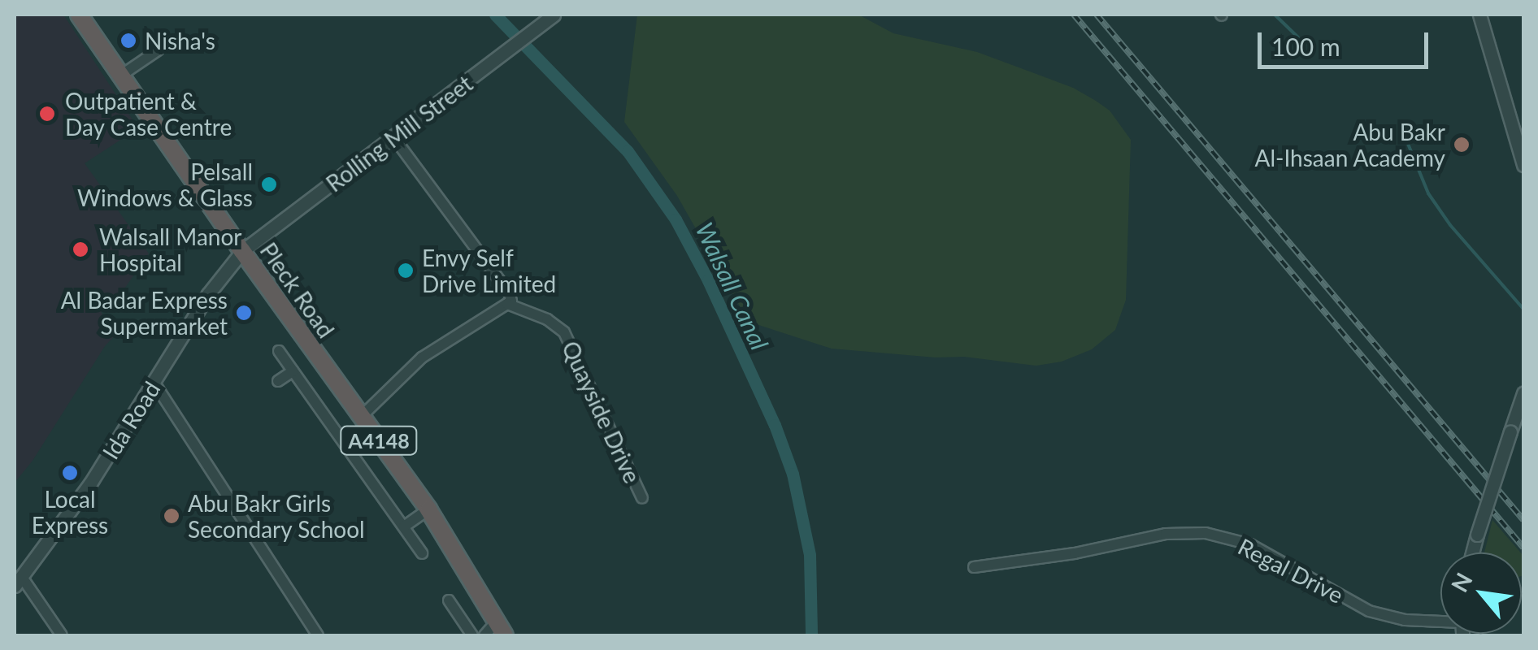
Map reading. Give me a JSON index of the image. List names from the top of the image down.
{
  "streets": {
    "highway": ["Pleck Road", "A4148"],
    "street": [
      "Rolling Mill Street",
      "Quayside Drive",
      "Ida Road",
      "Regal Drive"
    ]
  },
  "crossings": [
    ["Rolling Mill Street", "Pleck Road"],
    ["Rolling Mill Street", "Ida Road"],
    ["Pleck Road", "Ida Road"]
  ],
  "water": ["Walsall Canal"],
  "places": [
    "Nisha's",
    "Outpatient & Day Case Centre",
    "Abu Bakr Al-Ihsaan Academy",
    "Pelsall Windows & Glass",
    "Walsall Manor Hospital",
    "Envy Self Drive Limited",
    "Al Badar Express Supermarket",
    "Local Express",
    "Abu Bakr Girls Secondary School"
  ],
  "scale_bar": "100 m",
  "north": "top left"
}
